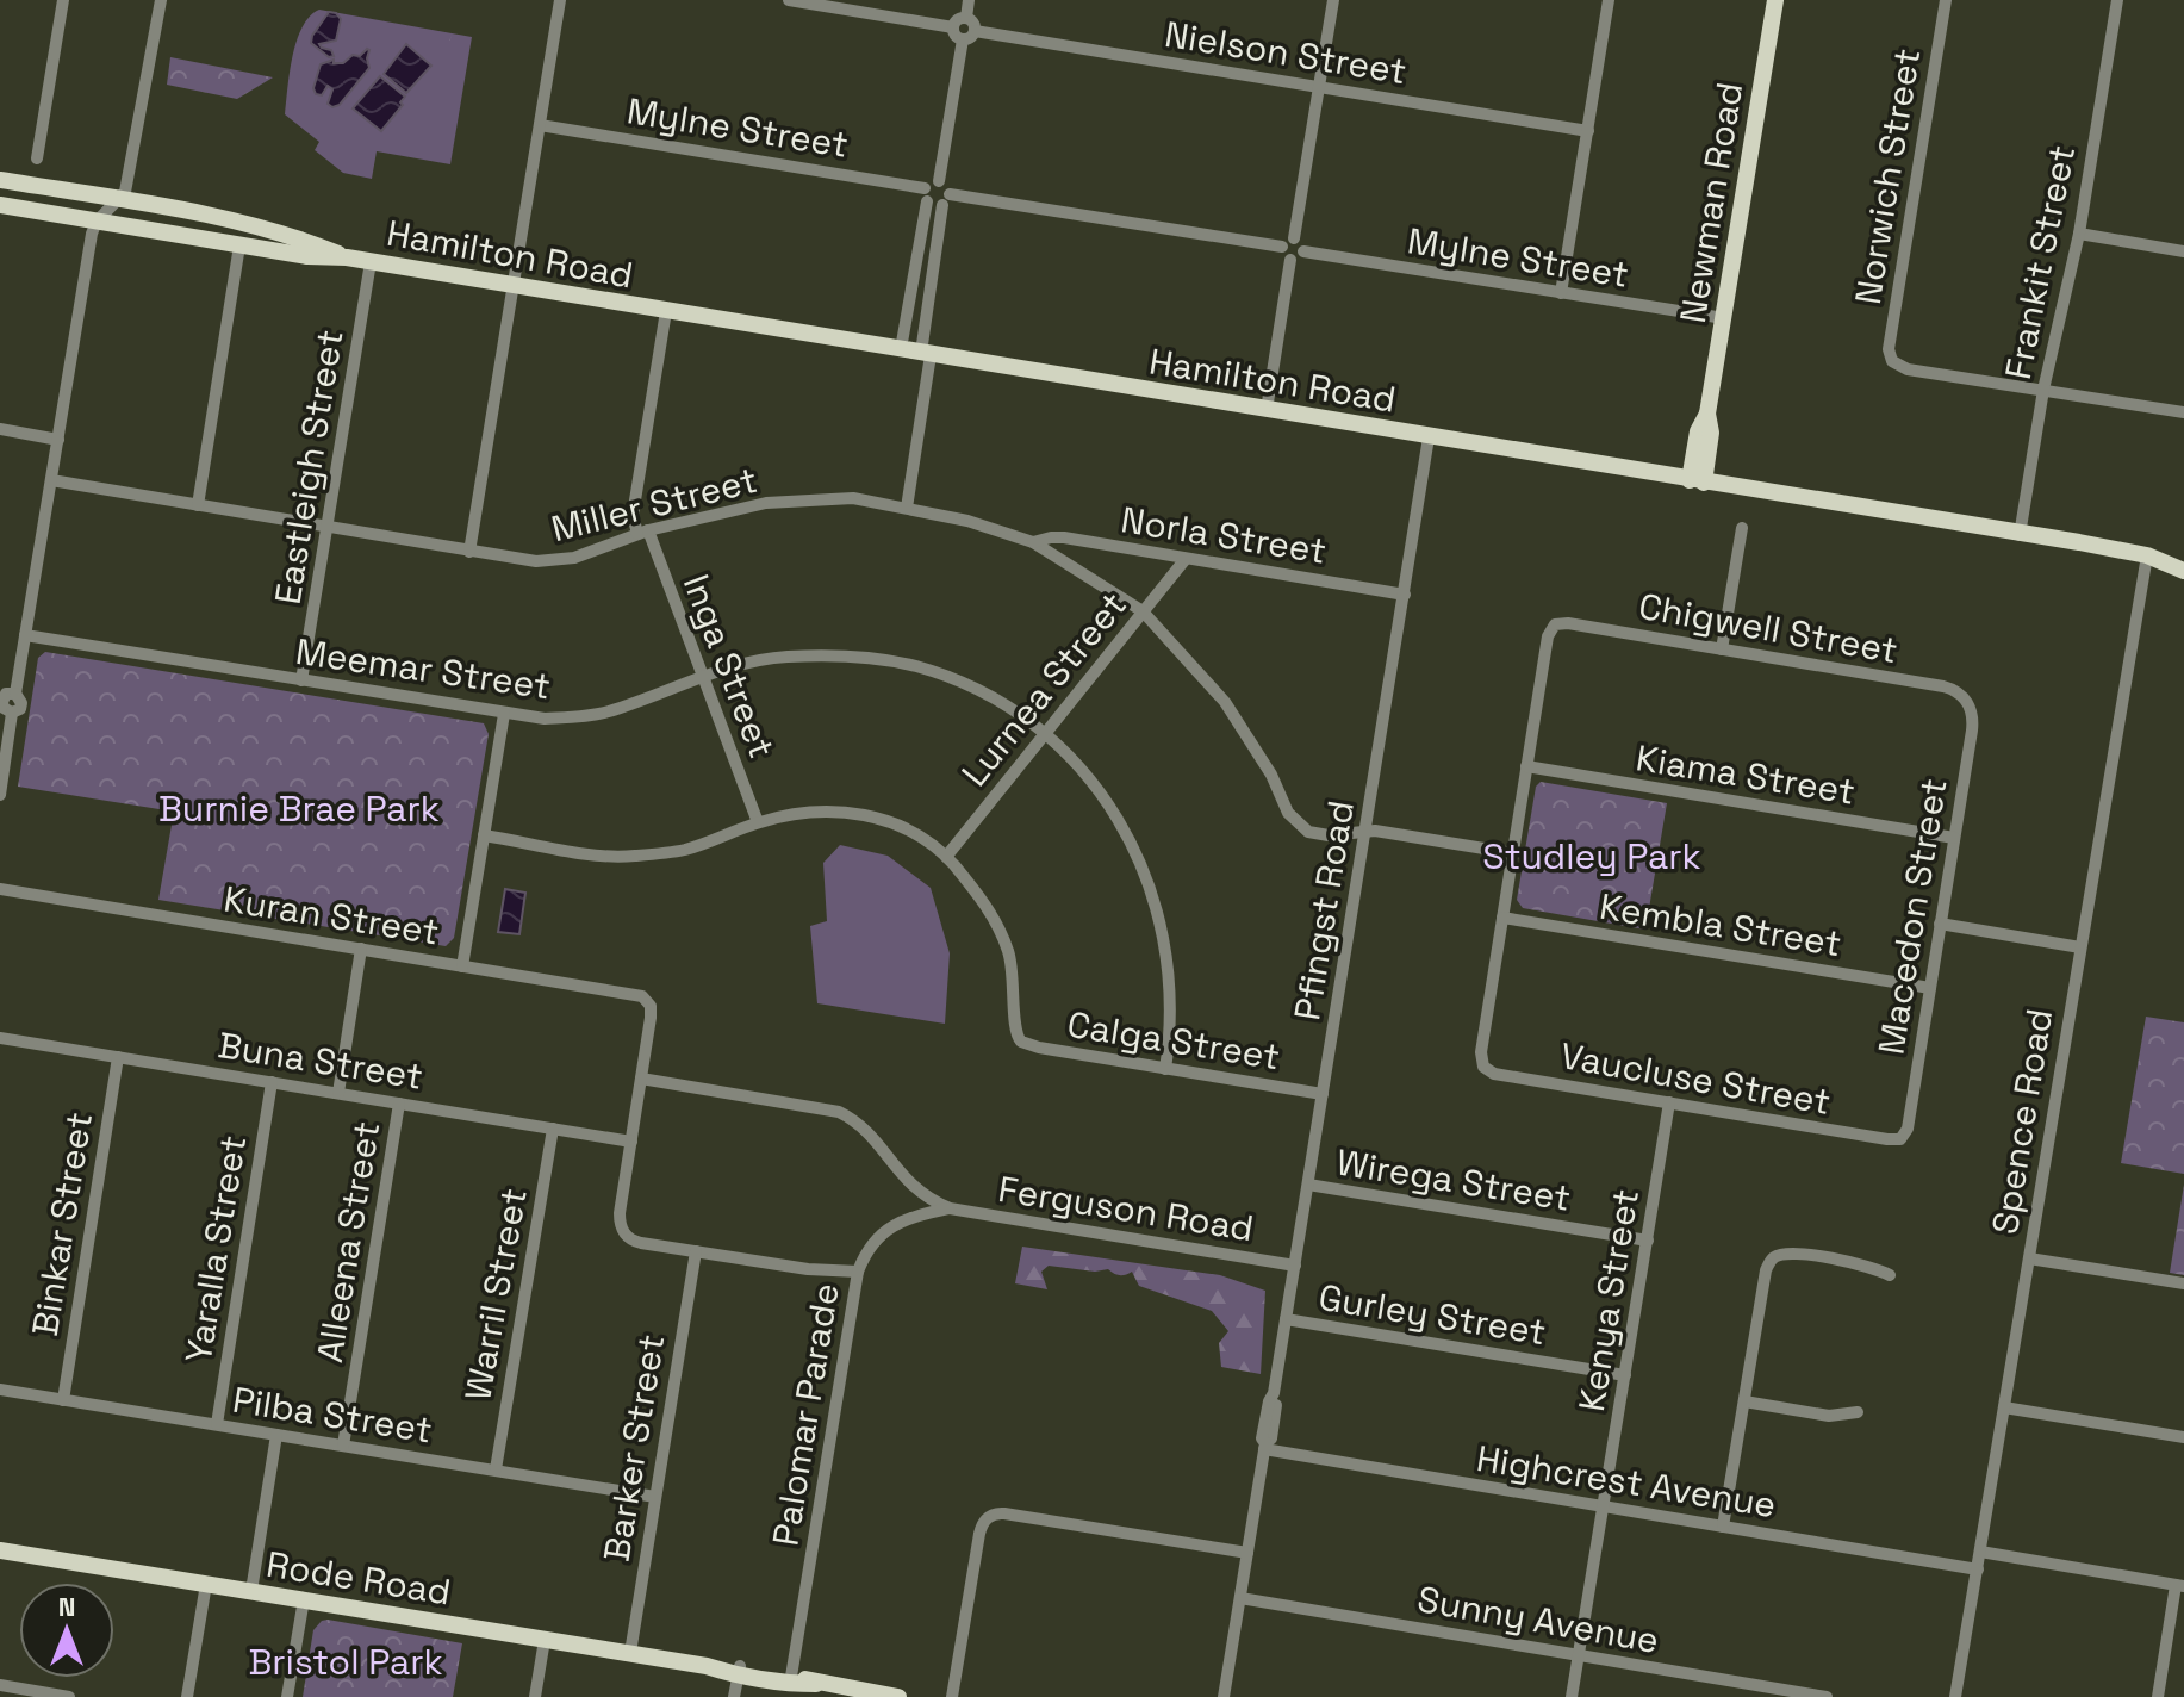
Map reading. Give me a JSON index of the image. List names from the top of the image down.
{
  "streets": {
    "main road": ["Newman Road", "Hamilton Road", "Rode Road"],
    "street": [
      "Nielson Street",
      "Mylne Street",
      "Norwich Street",
      "Frankit Street",
      "Eastleigh Street",
      "Miller Street",
      "Norla Street",
      "Chigwell Street",
      "Inga Street",
      "Meemar Street",
      "Lurnea Street",
      "Kiama Street",
      "Pfingst Road",
      "Kuran Street",
      "Macedon Street",
      "Kembla Street",
      "Calga Street",
      "Buna Street",
      "Vaucluse Street",
      "Spence Road",
      "Wirega Street",
      "Ferguson Road",
      "Binkar Street",
      "Alleena Street",
      "Yaralla Street",
      "Warril Street",
      "Kenya Street",
      "Gurley Street",
      "Pilba Street",
      "Palomar Parade",
      "Barker Street",
      "Highcrest Avenue",
      "Sunny Avenue"
    ]
  },
  "crossings": [
    ["Mylne Street", "Newman Road"],
    ["Norwich Street", "Frankit Street"],
    ["Newman Road", "Hamilton Road"],
    ["Hamilton Road", "Frankit Street"],
    ["Hamilton Road", "Eastleigh Street"],
    ["Hamilton Road", "Pfingst Road"],
    ["Hamilton Road", "Spence Road"],
    ["Eastleigh Street", "Miller Street"],
    ["Eastleigh Street", "Meemar Street"],
    ["Miller Street", "Norla Street"],
    ["Miller Street", "Inga Street"],
    ["Miller Street", "Lurnea Street"],
    ["Miller Street", "Pfingst Road"],
    ["Norla Street", "Lurnea Street"],
    ["Norla Street", "Pfingst Road"],
    ["Chigwell Street", "Kiama Street"],
    ["Chigwell Street", "Macedon Street"],
    ["Inga Street", "Meemar Street"],
    ["Meemar Street", "Lurnea Street"],
    ["Meemar Street", "Calga Street"],
    ["Lurnea Street", "Calga Street"],
    ["Kiama Street", "Macedon Street"],
    ["Pfingst Road", "Calga Street"],
    ["Pfingst Road", "Wirega Street"],
    ["Pfingst Road", "Ferguson Road"],
    ["Pfingst Road", "Gurley Street"],
    ["Pfingst Road", "Highcrest Avenue"],
    ["Pfingst Road", "Sunny Avenue"],
    ["Macedon Street", "Kembla Street"],
    ["Macedon Street", "Vaucluse Street"],
    ["Kembla Street", "Vaucluse Street"],
    ["Buna Street", "Binkar Street"],
    ["Buna Street", "Alleena Street"],
    ["Buna Street", "Yaralla Street"],
    ["Buna Street", "Warril Street"],
    ["Vaucluse Street", "Kenya Street"],
    ["Spence Road", "Highcrest Avenue"],
    ["Wirega Street", "Kenya Street"],
    ["Ferguson Road", "Palomar Parade"],
    ["Binkar Street", "Pilba Street"],
    ["Alleena Street", "Pilba Street"],
    ["Yaralla Street", "Pilba Street"],
    ["Warril Street", "Pilba Street"],
    ["Kenya Street", "Gurley Street"],
    ["Kenya Street", "Highcrest Avenue"],
    ["Kenya Street", "Sunny Avenue"],
    ["Pilba Street", "Barker Street"],
    ["Palomar Parade", "Rode Road"],
    ["Barker Street", "Rode Road"]
  ],
  "parks": ["Burnie Brae Park", "Studley Park", "Bristol Park"],
  "north": "top"
}
